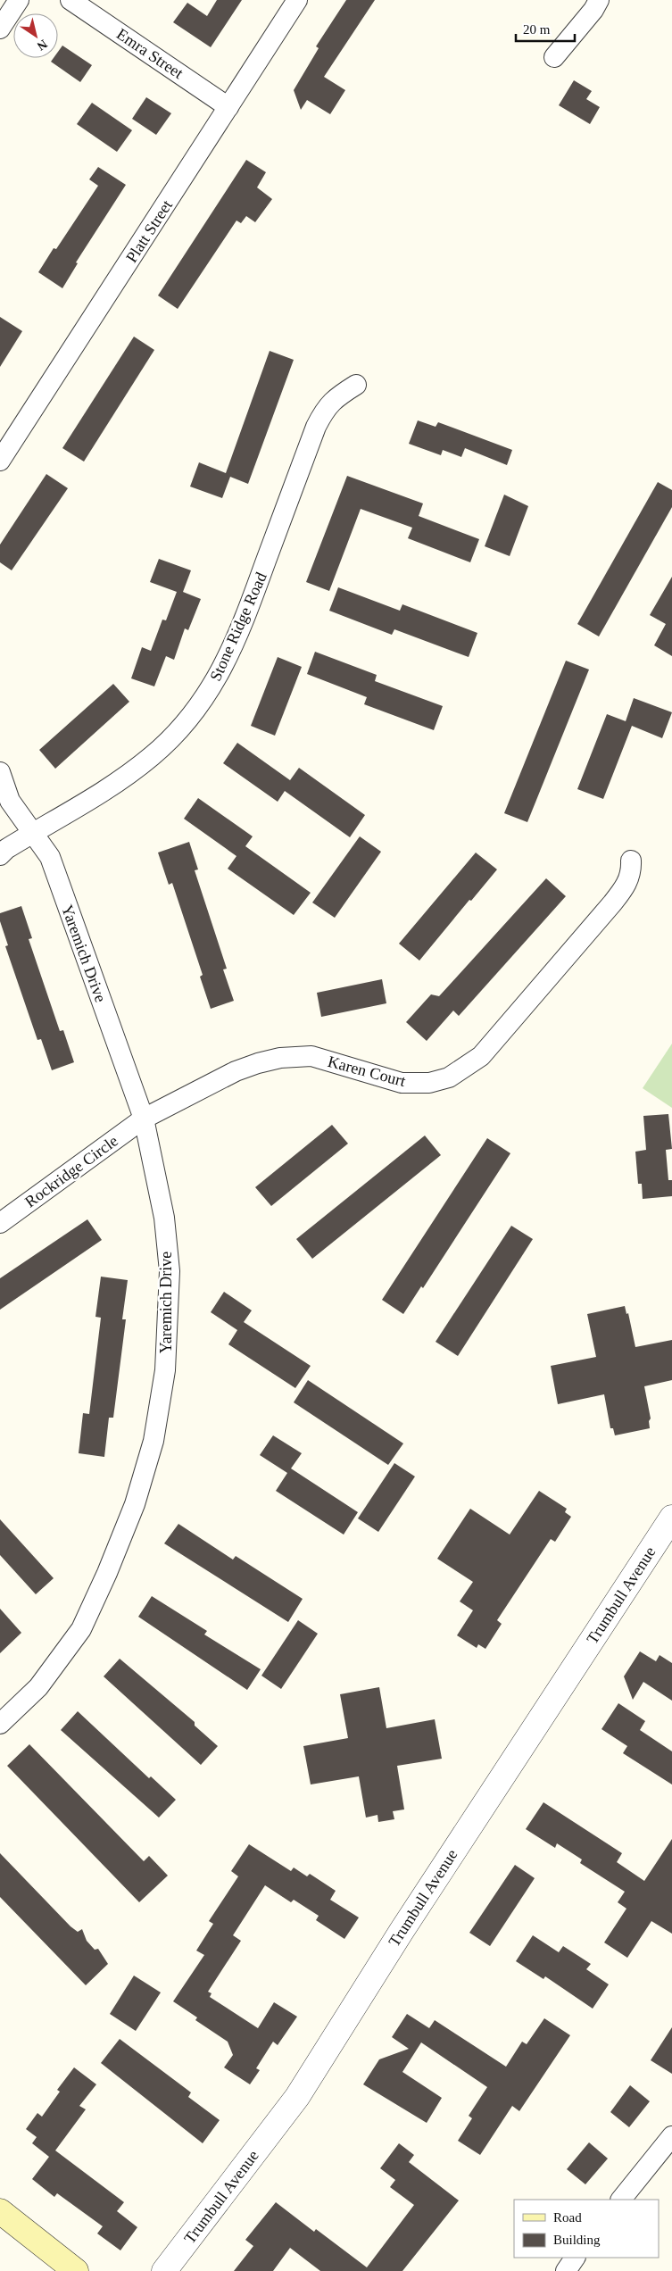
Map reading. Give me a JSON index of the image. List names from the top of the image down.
{
  "streets": {
    "street": [
      "Emra Street",
      "Platt Street",
      "Stone Ridge Road",
      "Yaremich Drive",
      "Karen Court",
      "Rockridge Circle",
      "Trumbull Avenue"
    ]
  },
  "crossings": [
    ["Emra Street", "Platt Street"],
    ["Stone Ridge Road", "Yaremich Drive"],
    ["Yaremich Drive", "Karen Court"],
    ["Yaremich Drive", "Rockridge Circle"],
    ["Karen Court", "Rockridge Circle"]
  ],
  "legend": ["Road", "Building"],
  "scale_bar": "20 m",
  "north": "bottom right"
}
